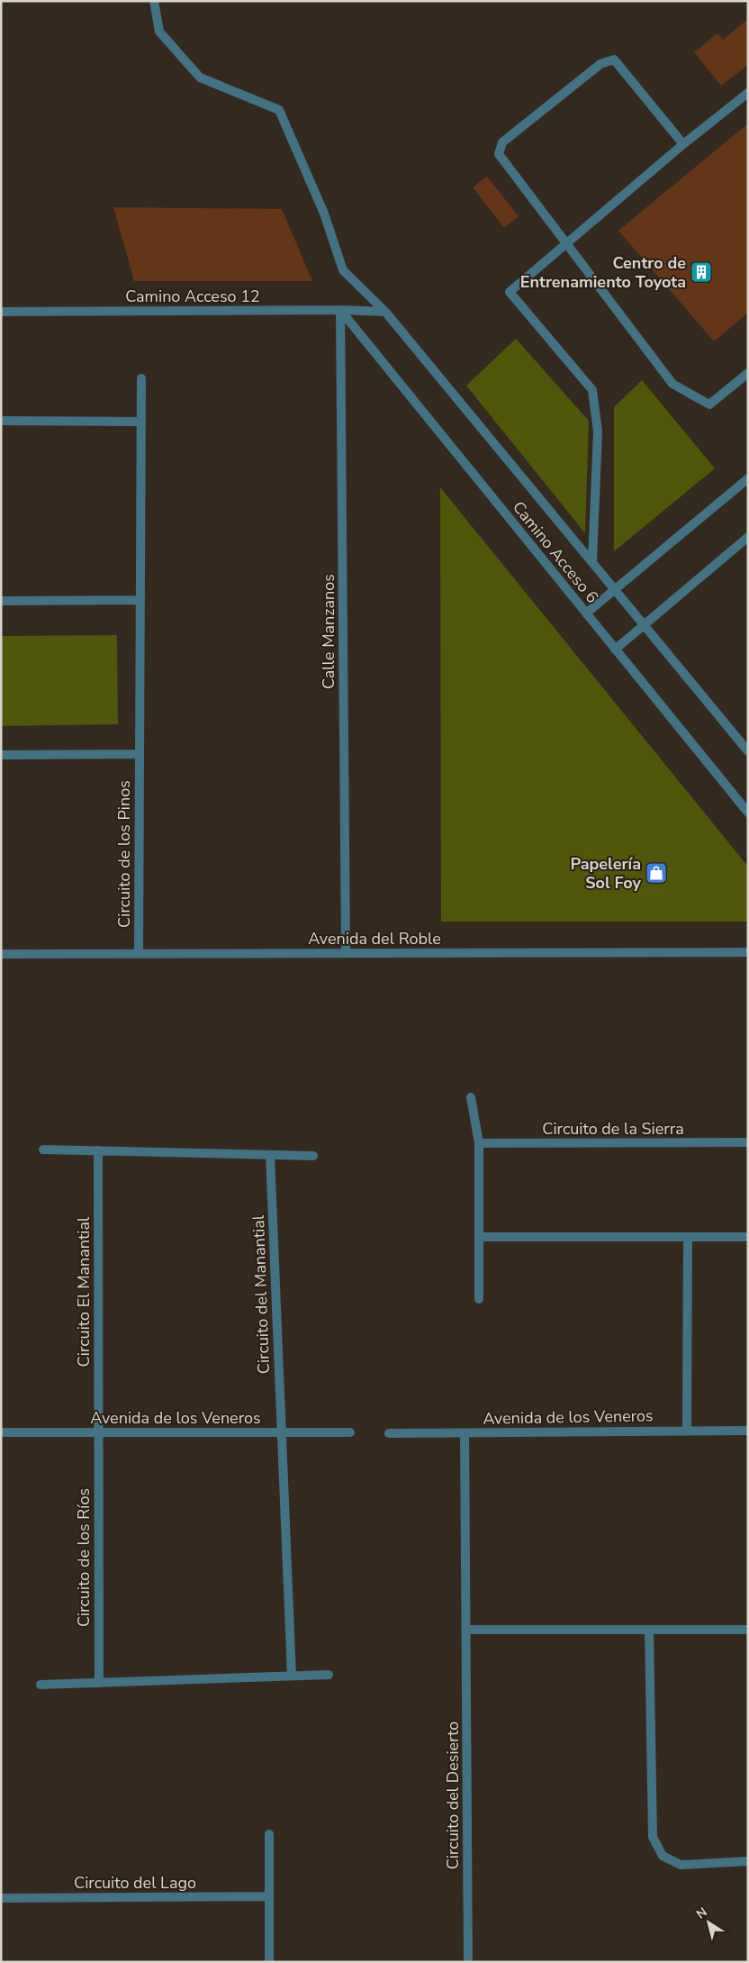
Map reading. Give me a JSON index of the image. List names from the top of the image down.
{
  "streets": {
    "street": [
      "Camino Acceso 12",
      "Camino Acceso 6",
      "Calle Manzanos",
      "Circuito de los Pinos",
      "Avenida del Roble",
      "Circuito de la Sierra",
      "Circuito El Manantial",
      "Circuito del Manantial",
      "Avenida de los Veneros",
      "Circuito de los Ríos",
      "Circuito del Desierto",
      "Circuito del Lago"
    ]
  },
  "crossings": [
    ["Camino Acceso 12", "Camino Acceso 6"],
    ["Camino Acceso 12", "Calle Manzanos"],
    ["Camino Acceso 6", "Calle Manzanos"],
    ["Calle Manzanos", "Avenida del Roble"],
    ["Circuito de los Pinos", "Avenida del Roble"],
    ["Circuito El Manantial", "Avenida de los Veneros"],
    ["Circuito El Manantial", "Circuito de los Ríos"],
    ["Circuito del Manantial", "Avenida de los Veneros"],
    ["Avenida de los Veneros", "Circuito de los Ríos"],
    ["Avenida de los Veneros", "Circuito del Desierto"]
  ],
  "places": {
    "building": ["Centro de Entrenamiento Toyota"],
    "shop": ["Papelería Sol Foy"]
  },
  "north": "top left"
}
